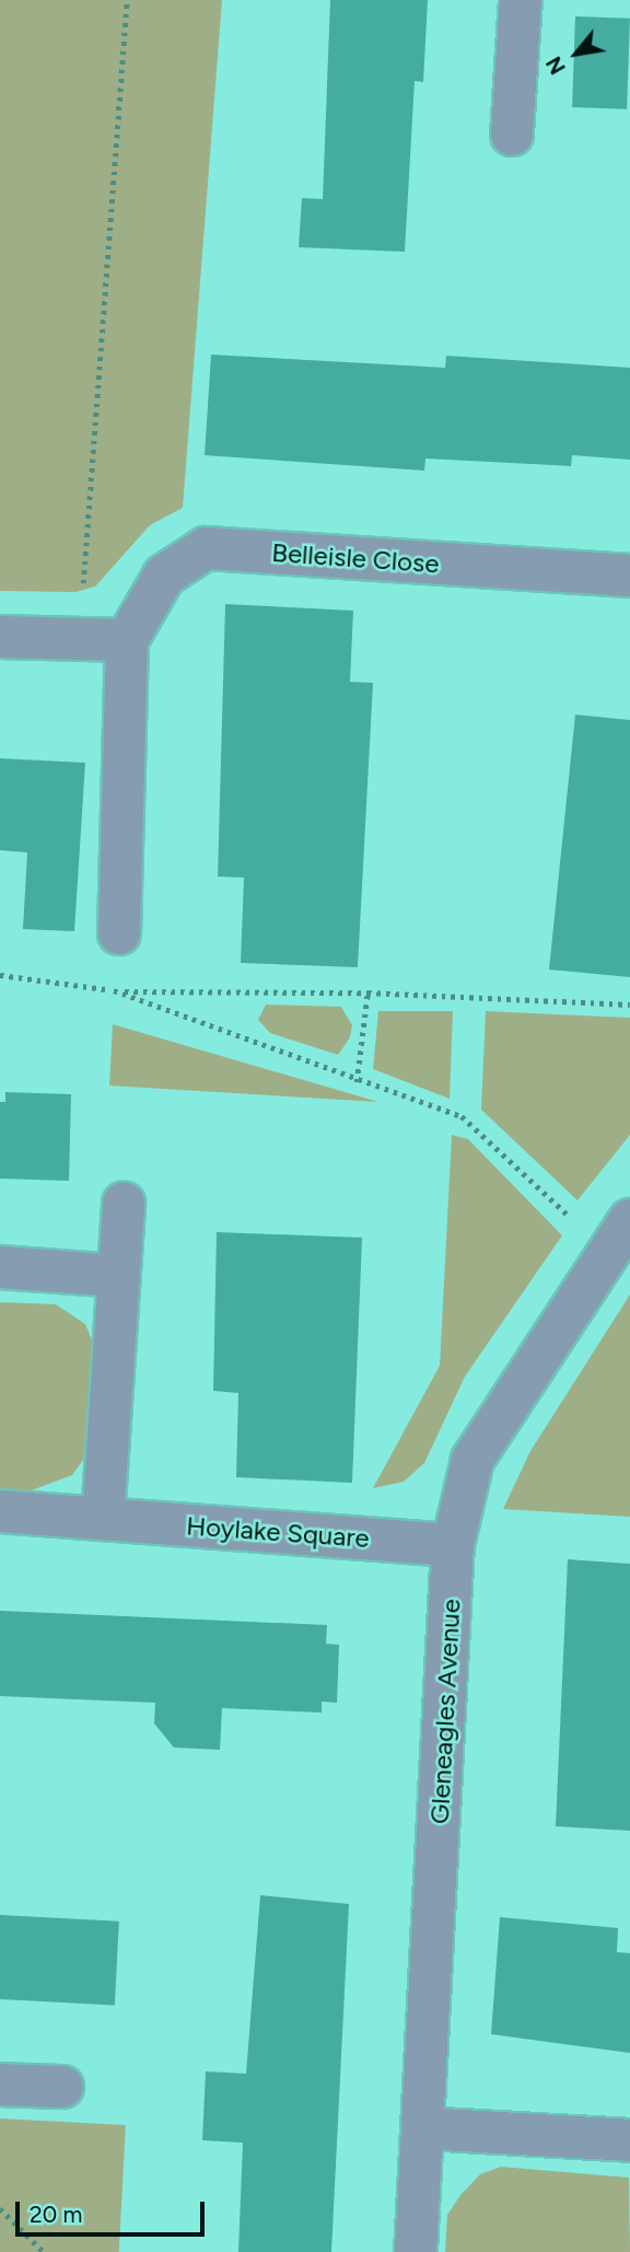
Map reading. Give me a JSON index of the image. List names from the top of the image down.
{
  "streets": {
    "street": ["Belleisle Close", "Hoylake Square", "Gleneagles Avenue"]
  },
  "crossings": [
    ["Hoylake Square", "Gleneagles Avenue"]
  ],
  "scale_bar": "20 m",
  "north": "bottom left"
}
